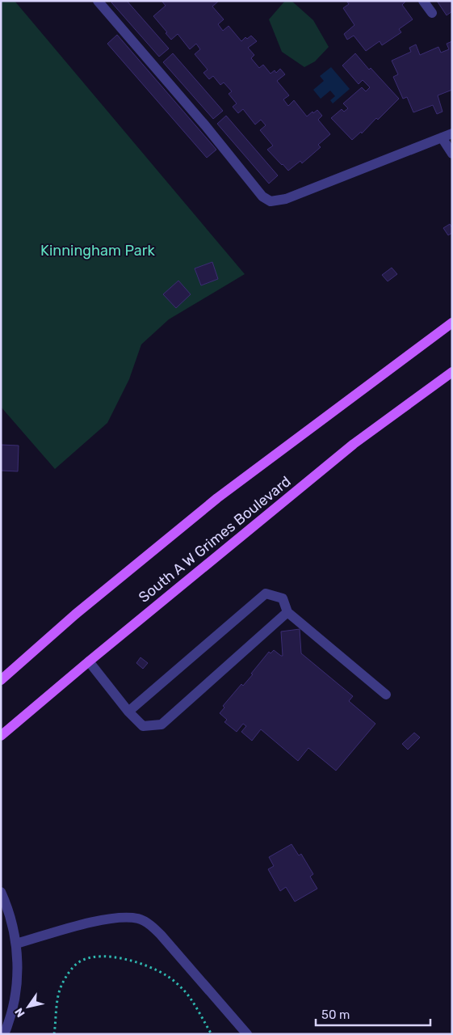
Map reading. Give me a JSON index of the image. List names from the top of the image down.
{
  "streets": {
    "main road": ["South A W Grimes Boulevard"]
  },
  "parks": ["Kinningham Park"],
  "scale_bar": "50 m",
  "north": "bottom left"
}
